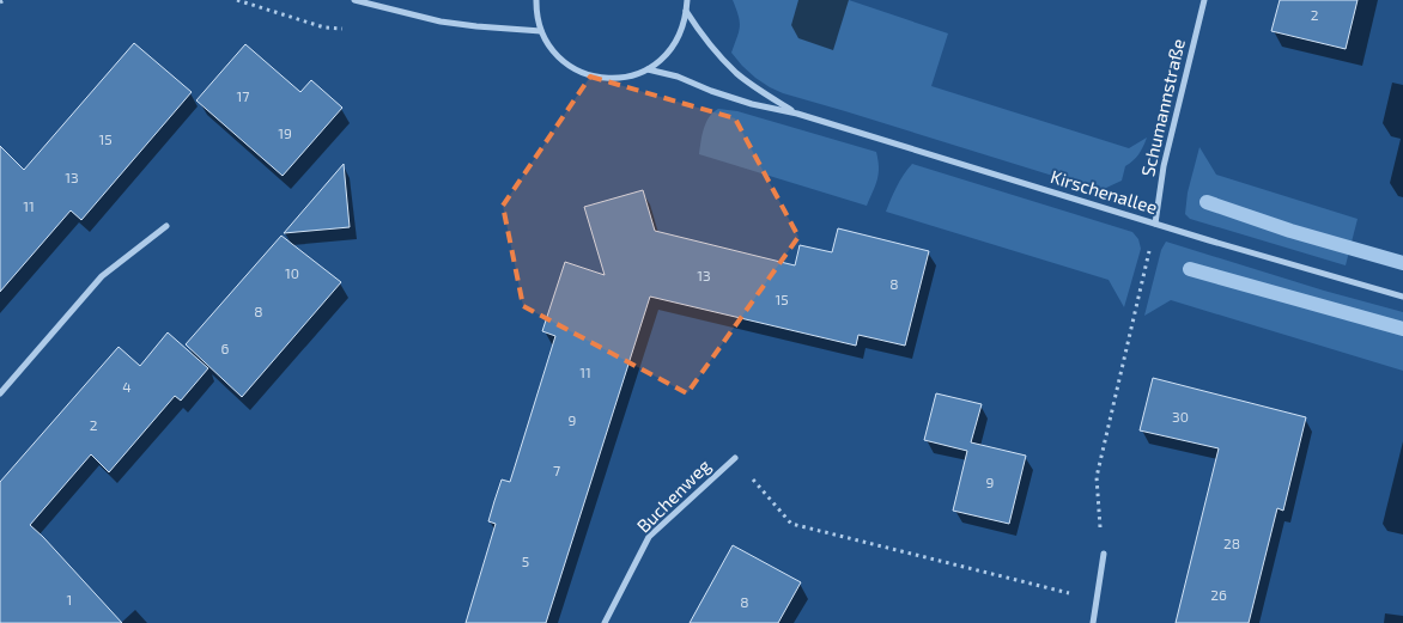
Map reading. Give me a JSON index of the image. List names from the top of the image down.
{
  "streets": {
    "street": ["Schumannstraße", "Kirschenallee", "Buchenweg"]
  },
  "crossings": [
    ["Schumannstraße", "Kirschenallee"]
  ],
  "house_numbers": [
    "2",
    "17",
    "19",
    "15",
    "13",
    "11",
    "10",
    "13",
    "8",
    "15",
    "8",
    "6",
    "11",
    "4",
    "30",
    "9",
    "2",
    "7",
    "9",
    "28",
    "5",
    "26",
    "1",
    "8"
  ]
}
